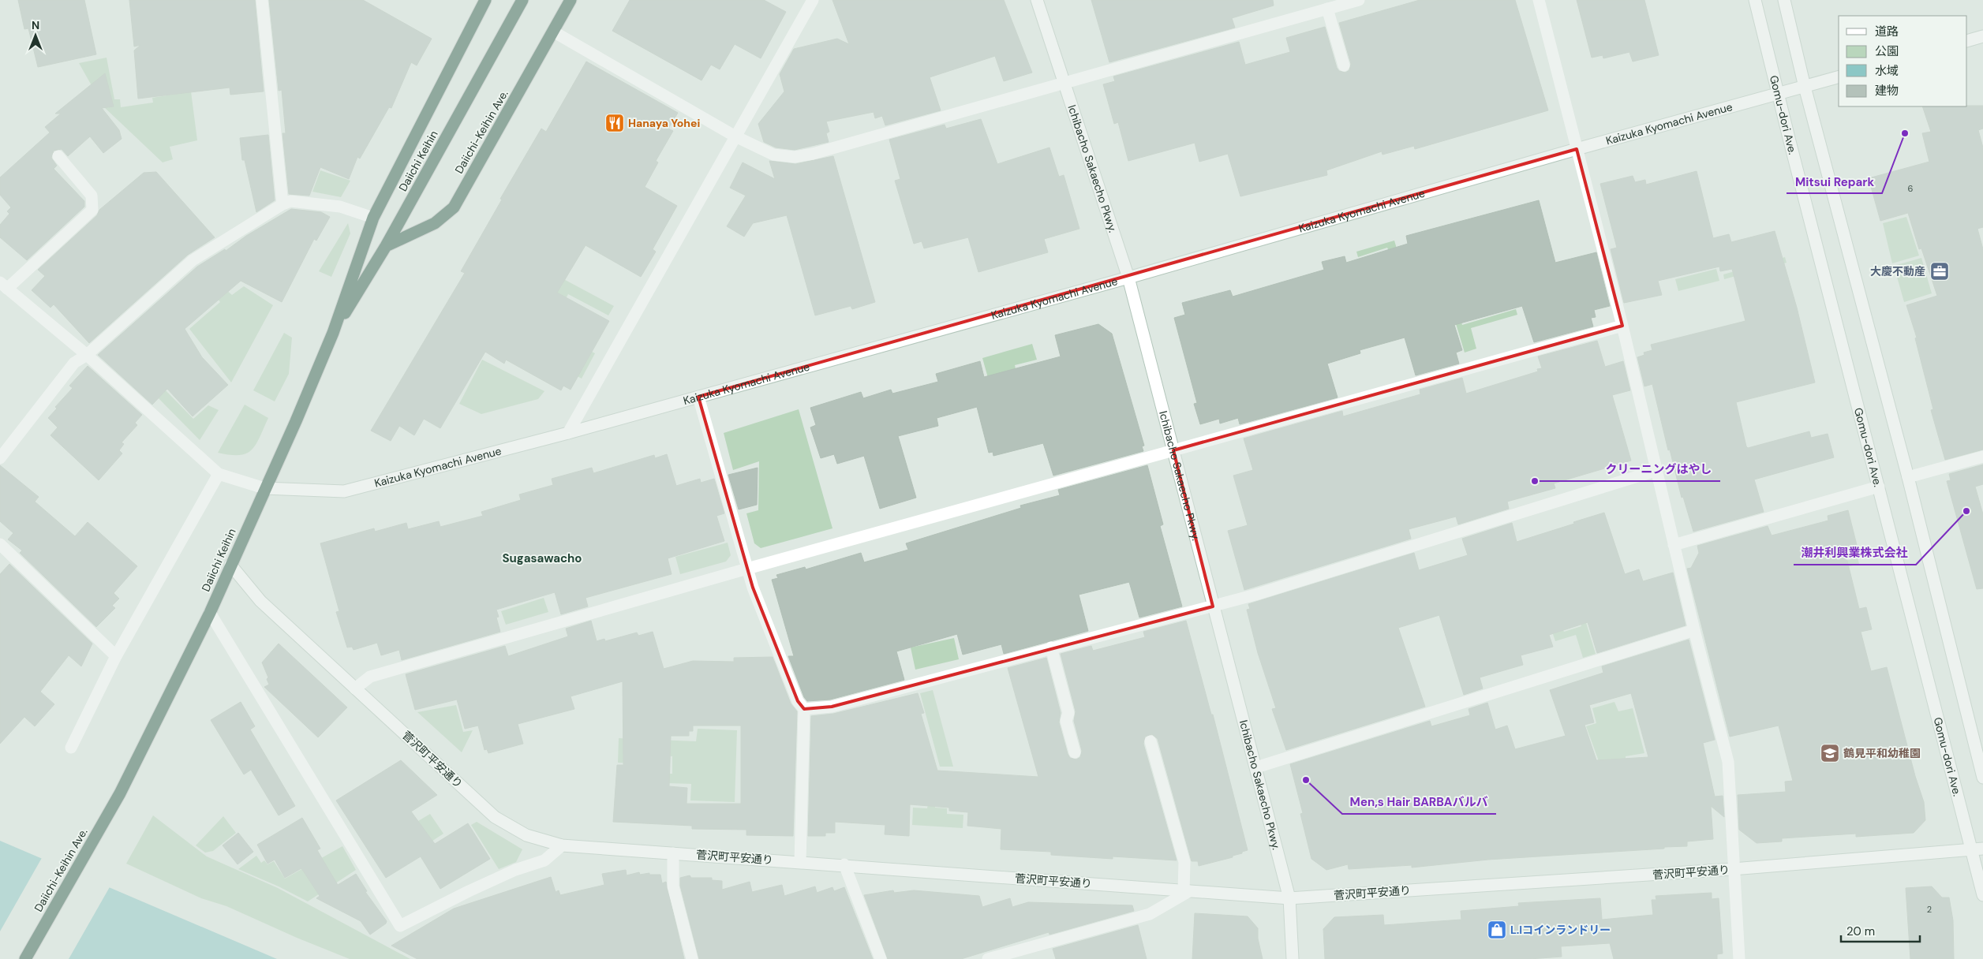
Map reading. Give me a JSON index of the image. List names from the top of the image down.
{
  "streets": {
    "highway": ["Daiichi-Keihin Ave.", "Daiichi Keihin"],
    "street": [
      "Gomu-dori Ave.",
      "Kaizuka Kyomachi Avenue",
      "Ichibacho Sakaecho Pkwy.",
      "菅沢町平安通り"
    ]
  },
  "crossings": [
    ["Gomu-dori Ave.", "Kaizuka Kyomachi Avenue"],
    ["Gomu-dori Ave.", "菅沢町平安通り"],
    ["Kaizuka Kyomachi Avenue", "Daiichi Keihin"],
    ["Kaizuka Kyomachi Avenue", "Ichibacho Sakaecho Pkwy."],
    ["Daiichi-Keihin Ave.", "Daiichi Keihin"],
    ["Daiichi Keihin", "菅沢町平安通り"],
    ["Ichibacho Sakaecho Pkwy.", "菅沢町平安通り"]
  ],
  "districts": ["Sugasawacho"],
  "places": {
    "restaurant": ["Hanaya Yohei"],
    "other": [
      "Mitsui Repark",
      "クリーニングはやし",
      "潮井利興業株式会社",
      "Men,s Hair BARBAバルバ"
    ],
    "office": ["大慶不動産"],
    "school or university": ["鶴見平和幼稚園"],
    "shop": ["L.Iコインランドリー"]
  },
  "house_numbers": ["6", "2"],
  "legend": [
    "道路",
    "公園",
    "水域",
    "建物"
  ],
  "scale_bar": "20 m",
  "north": "top"
}
